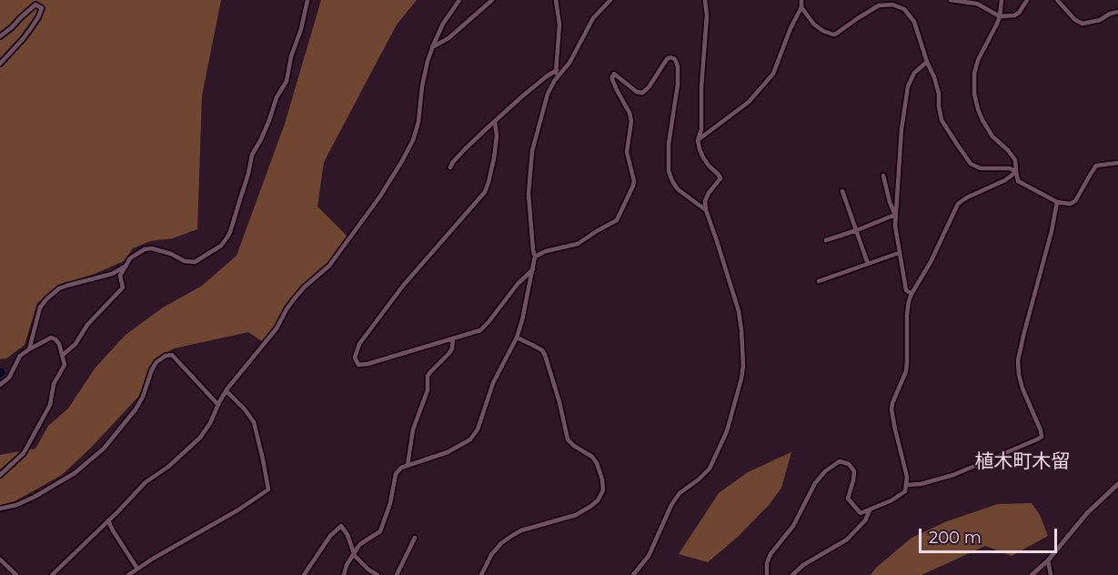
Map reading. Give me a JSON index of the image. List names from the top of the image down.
{
  "districts": ["植木町木留"],
  "scale_bar": "200 m"
}
